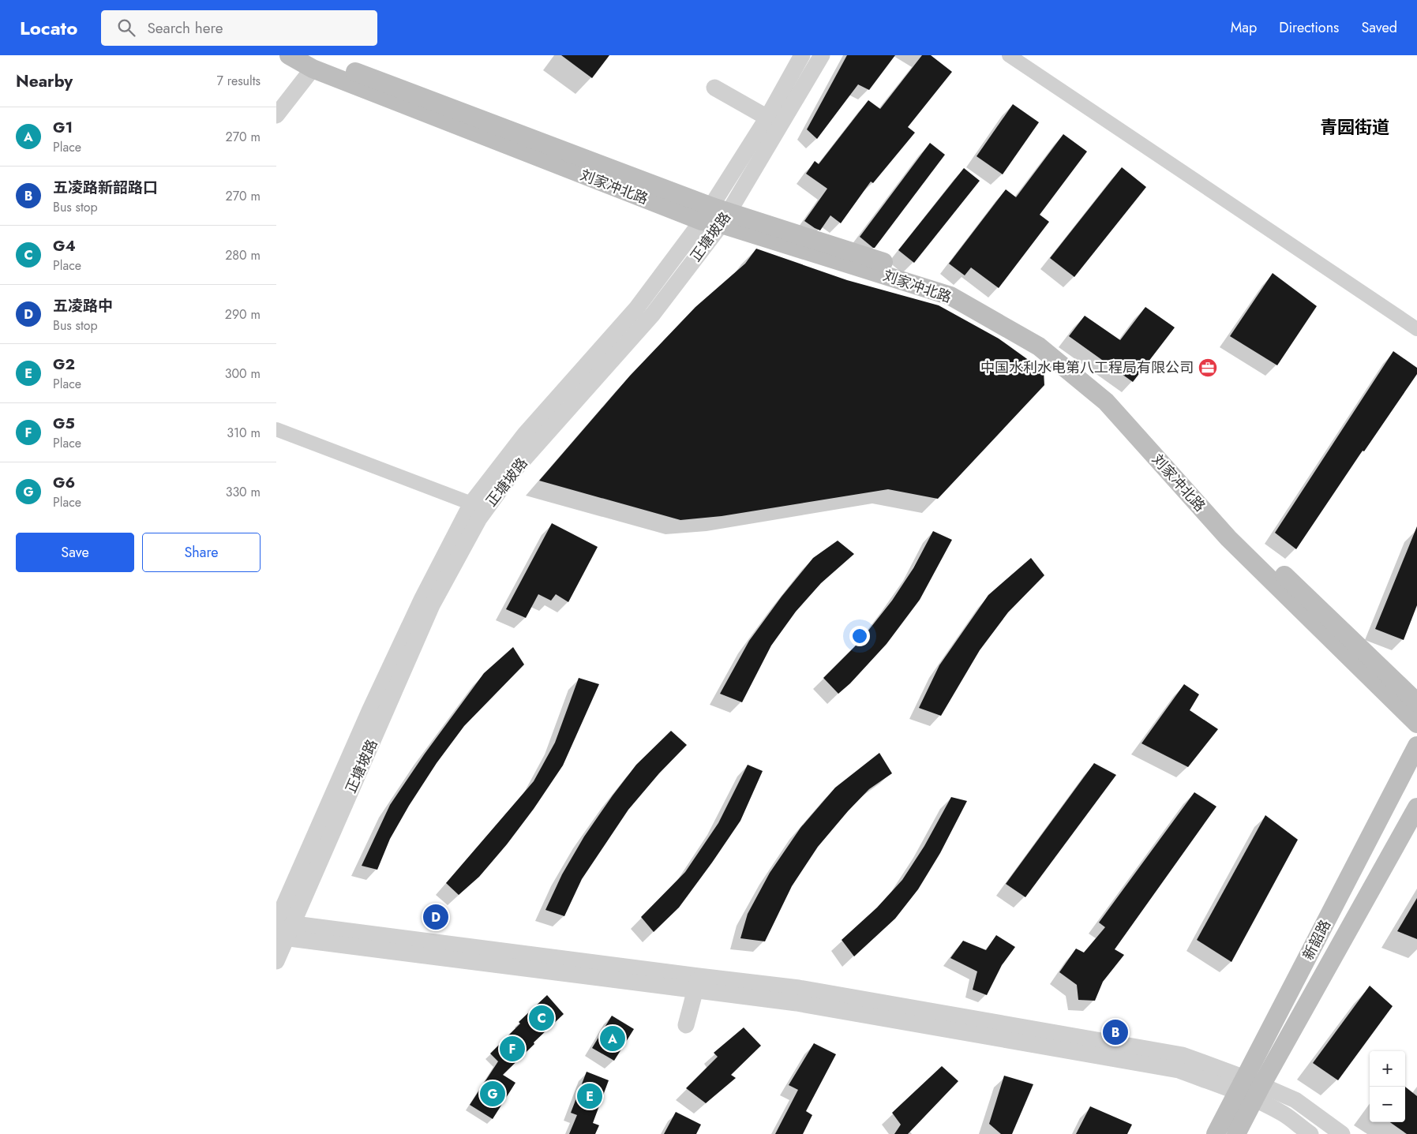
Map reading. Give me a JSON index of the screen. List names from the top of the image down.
{
  "streets": {
    "main road": ["刘家冲北路", "新韶路"],
    "street": ["正塘坡路"]
  },
  "crossings": [
    ["刘家冲北路", "正塘坡路"]
  ],
  "districts": ["青园街道"],
  "places": {
    "office": ["中国水利水电第八工程局有限公司"]
  },
  "page": {
    "header": "Locato",
    "search": "Search here",
    "nav": ["Map", "Directions", "Saved"],
    "heading": ["Nearby", "7 results"],
    "list": [
      {
        "mark": "A",
        "name": "G1",
        "note": "Place",
        "value": "270 m"
      },
      {
        "mark": "B",
        "name": "五凌路新韶路口",
        "note": "Bus stop",
        "value": "270 m"
      },
      {
        "mark": "C",
        "name": "G4",
        "note": "Place",
        "value": "280 m"
      },
      {
        "mark": "D",
        "name": "五凌路中",
        "note": "Bus stop",
        "value": "290 m"
      },
      {
        "mark": "E",
        "name": "G2",
        "note": "Place",
        "value": "300 m"
      },
      {
        "mark": "F",
        "name": "G5",
        "note": "Place",
        "value": "310 m"
      },
      {
        "mark": "G",
        "name": "G6",
        "note": "Place",
        "value": "330 m"
      }
    ],
    "buttons": ["Save", "Share"],
    "pins": [
      "D",
      "C",
      "B",
      "A",
      "F",
      "G",
      "E"
    ],
    "map_buttons": ["+", "−"]
  }
}
